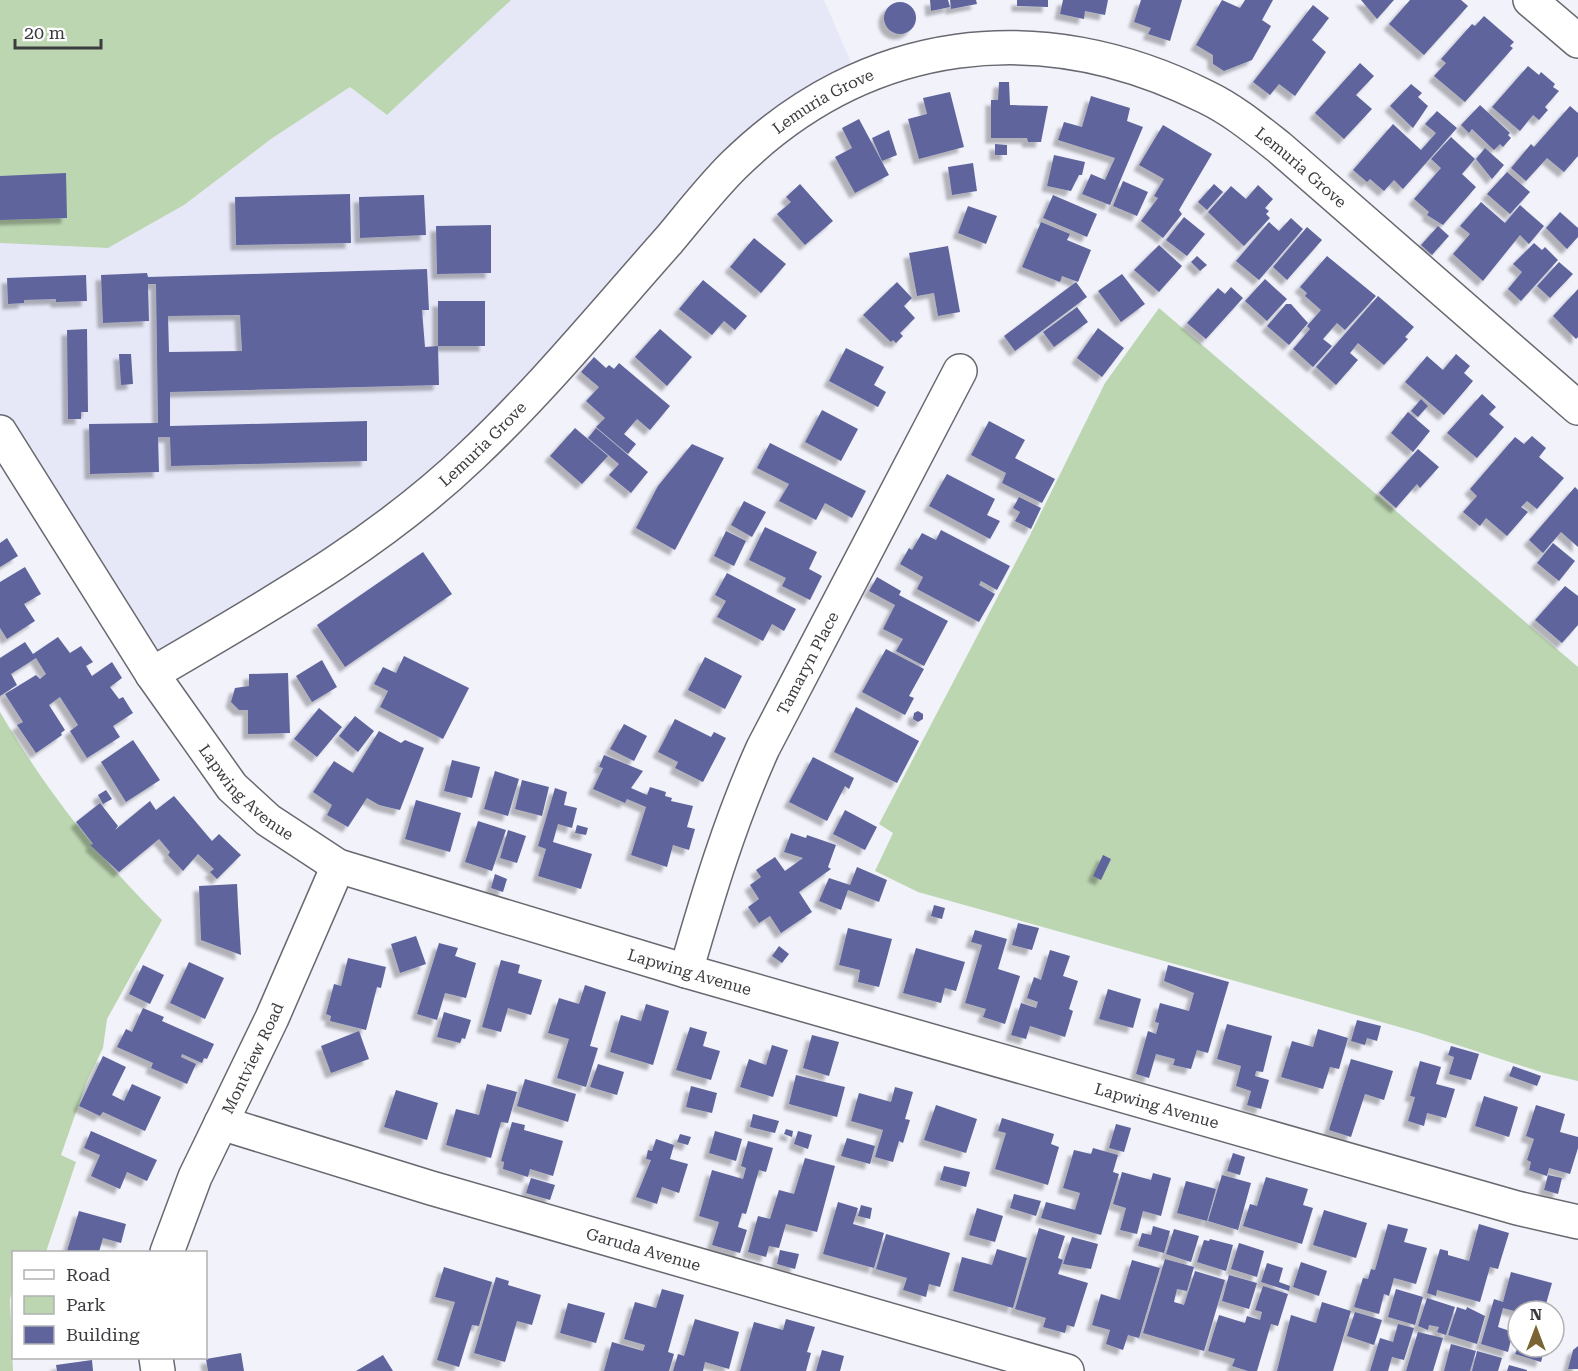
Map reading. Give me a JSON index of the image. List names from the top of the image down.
{
  "streets": {
    "street": [
      "Lemuria Grove",
      "Tamaryn Place",
      "Lapwing Avenue",
      "Montview Road",
      "Garuda Avenue"
    ]
  },
  "crossings": [
    ["Lemuria Grove", "Lapwing Avenue"],
    ["Tamaryn Place", "Lapwing Avenue"],
    ["Lapwing Avenue", "Montview Road"],
    ["Montview Road", "Garuda Avenue"]
  ],
  "legend": ["Road", "Park", "Building"],
  "scale_bar": "20 m",
  "north": "top"
}
